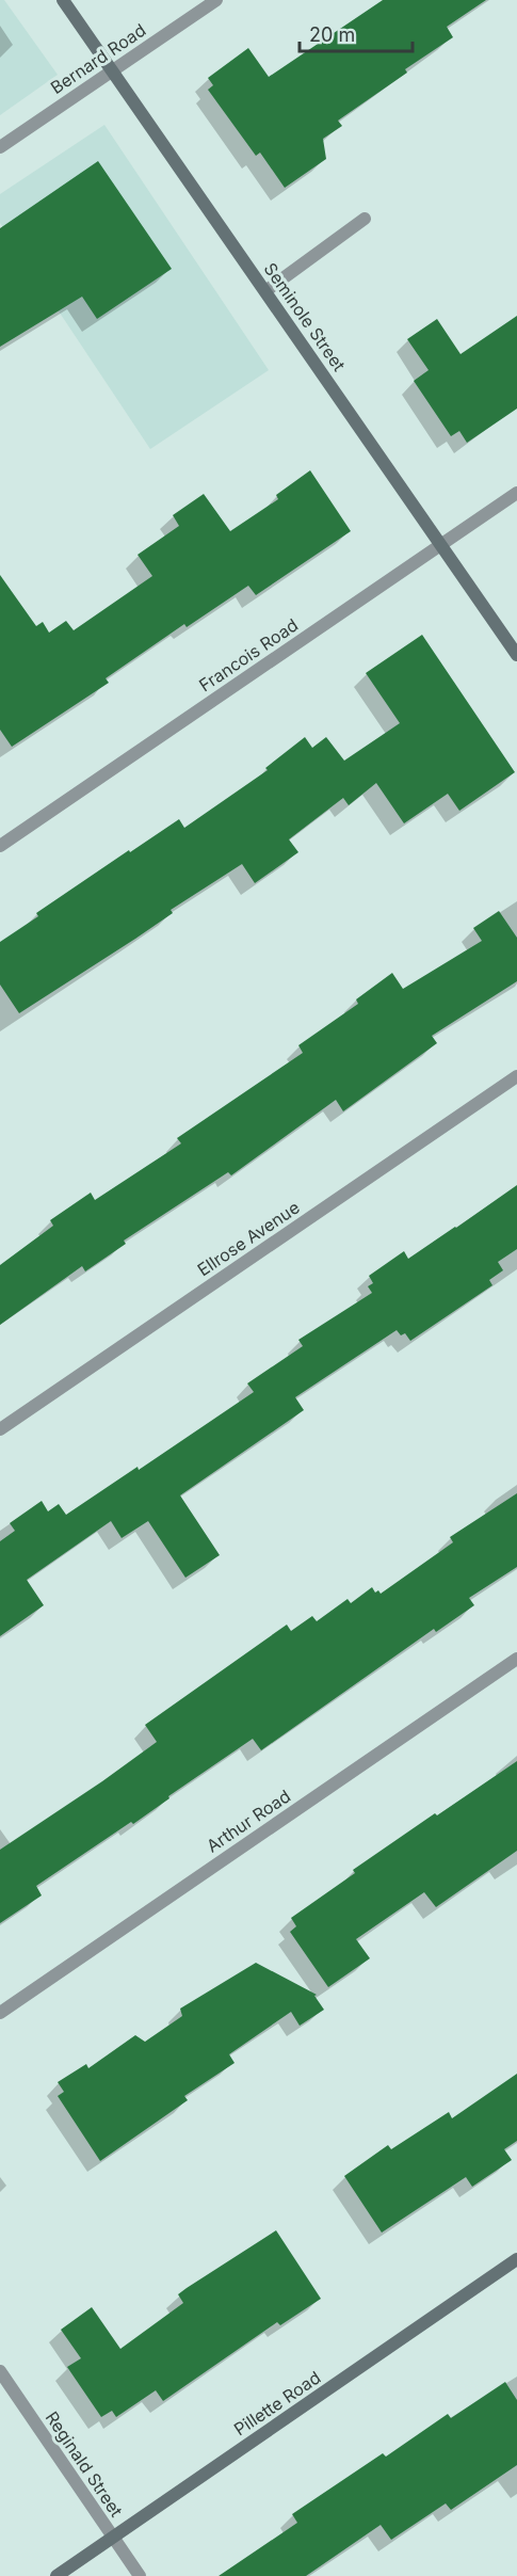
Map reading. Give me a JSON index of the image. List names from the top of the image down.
{
  "streets": {
    "street": [
      "Bernard Road",
      "Seminole Street",
      "Francois Road",
      "Ellrose Avenue",
      "Arthur Road",
      "Pillette Road",
      "Reginald Street"
    ]
  },
  "crossings": [
    ["Bernard Road", "Seminole Street"],
    ["Seminole Street", "Francois Road"],
    ["Pillette Road", "Reginald Street"]
  ],
  "scale_bar": "20 m"
}
